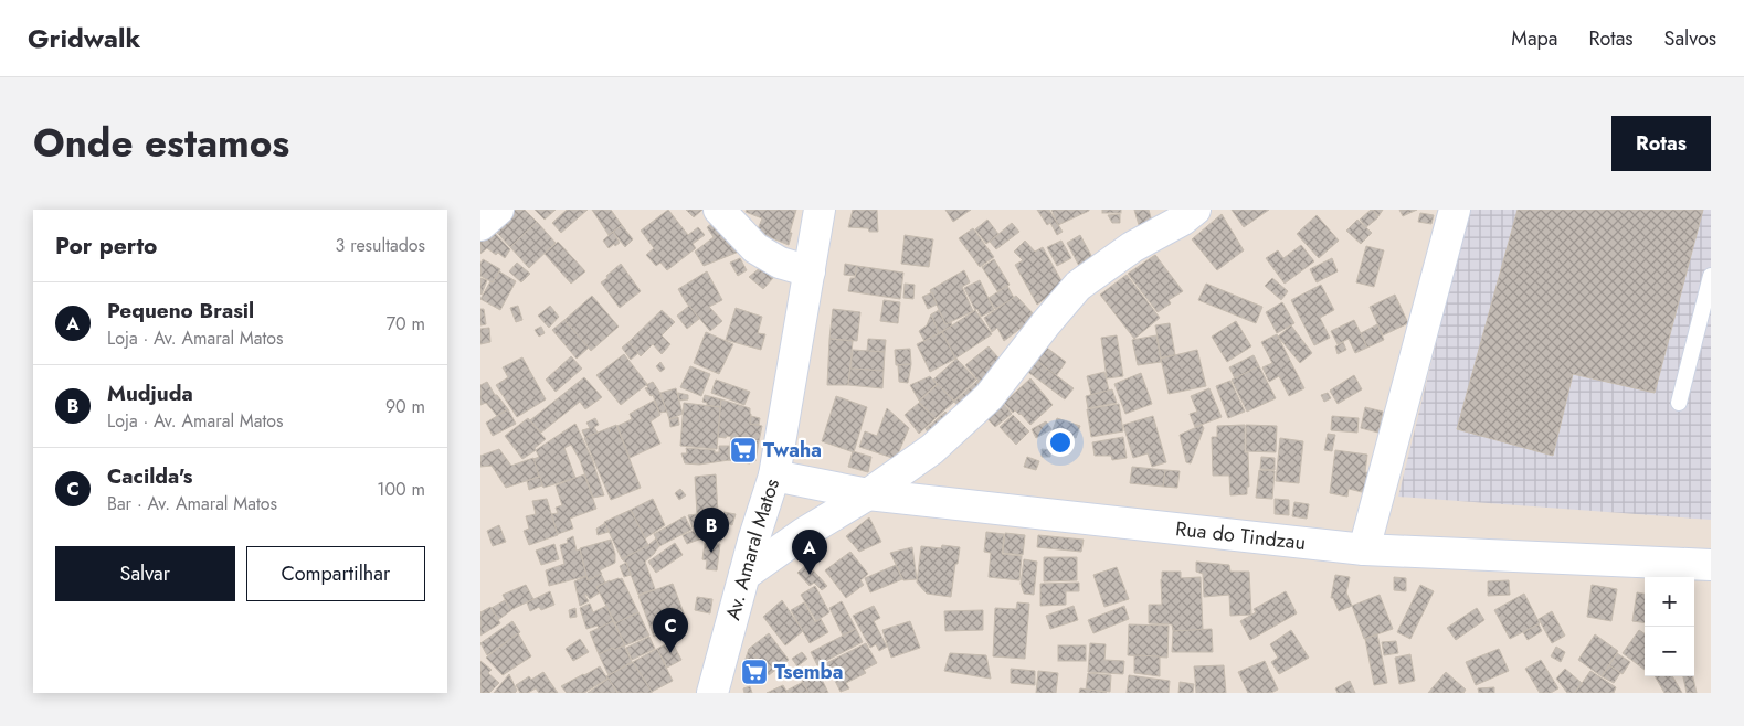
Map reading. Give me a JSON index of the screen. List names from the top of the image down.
{
  "streets": {
    "street": ["Rua do Tindzau", "Av. Amaral Matos"]
  },
  "crossings": [
    ["Rua do Tindzau", "Av. Amaral Matos"]
  ],
  "places": {
    "supermarket": ["Twaha", "Tsemba"]
  },
  "page": {
    "header": "Gridwalk",
    "nav": ["Mapa", "Rotas", "Salvos"],
    "title": "Onde estamos",
    "buttons": [
      "Rotas",
      ["Salvar", "Compartilhar"]
    ],
    "heading": ["Por perto", "3 resultados"],
    "list": [
      {
        "mark": "A",
        "name": "Pequeno Brasil",
        "note": "Loja · Av. Amaral Matos",
        "value": "70 m"
      },
      {
        "mark": "B",
        "name": "Mudjuda",
        "note": "Loja · Av. Amaral Matos",
        "value": "90 m"
      },
      {
        "mark": "C",
        "name": "Cacilda's",
        "note": "Bar · Av. Amaral Matos",
        "value": "100 m"
      }
    ],
    "pins": ["B", "A", "C"],
    "map_buttons": ["+", "−"]
  }
}
